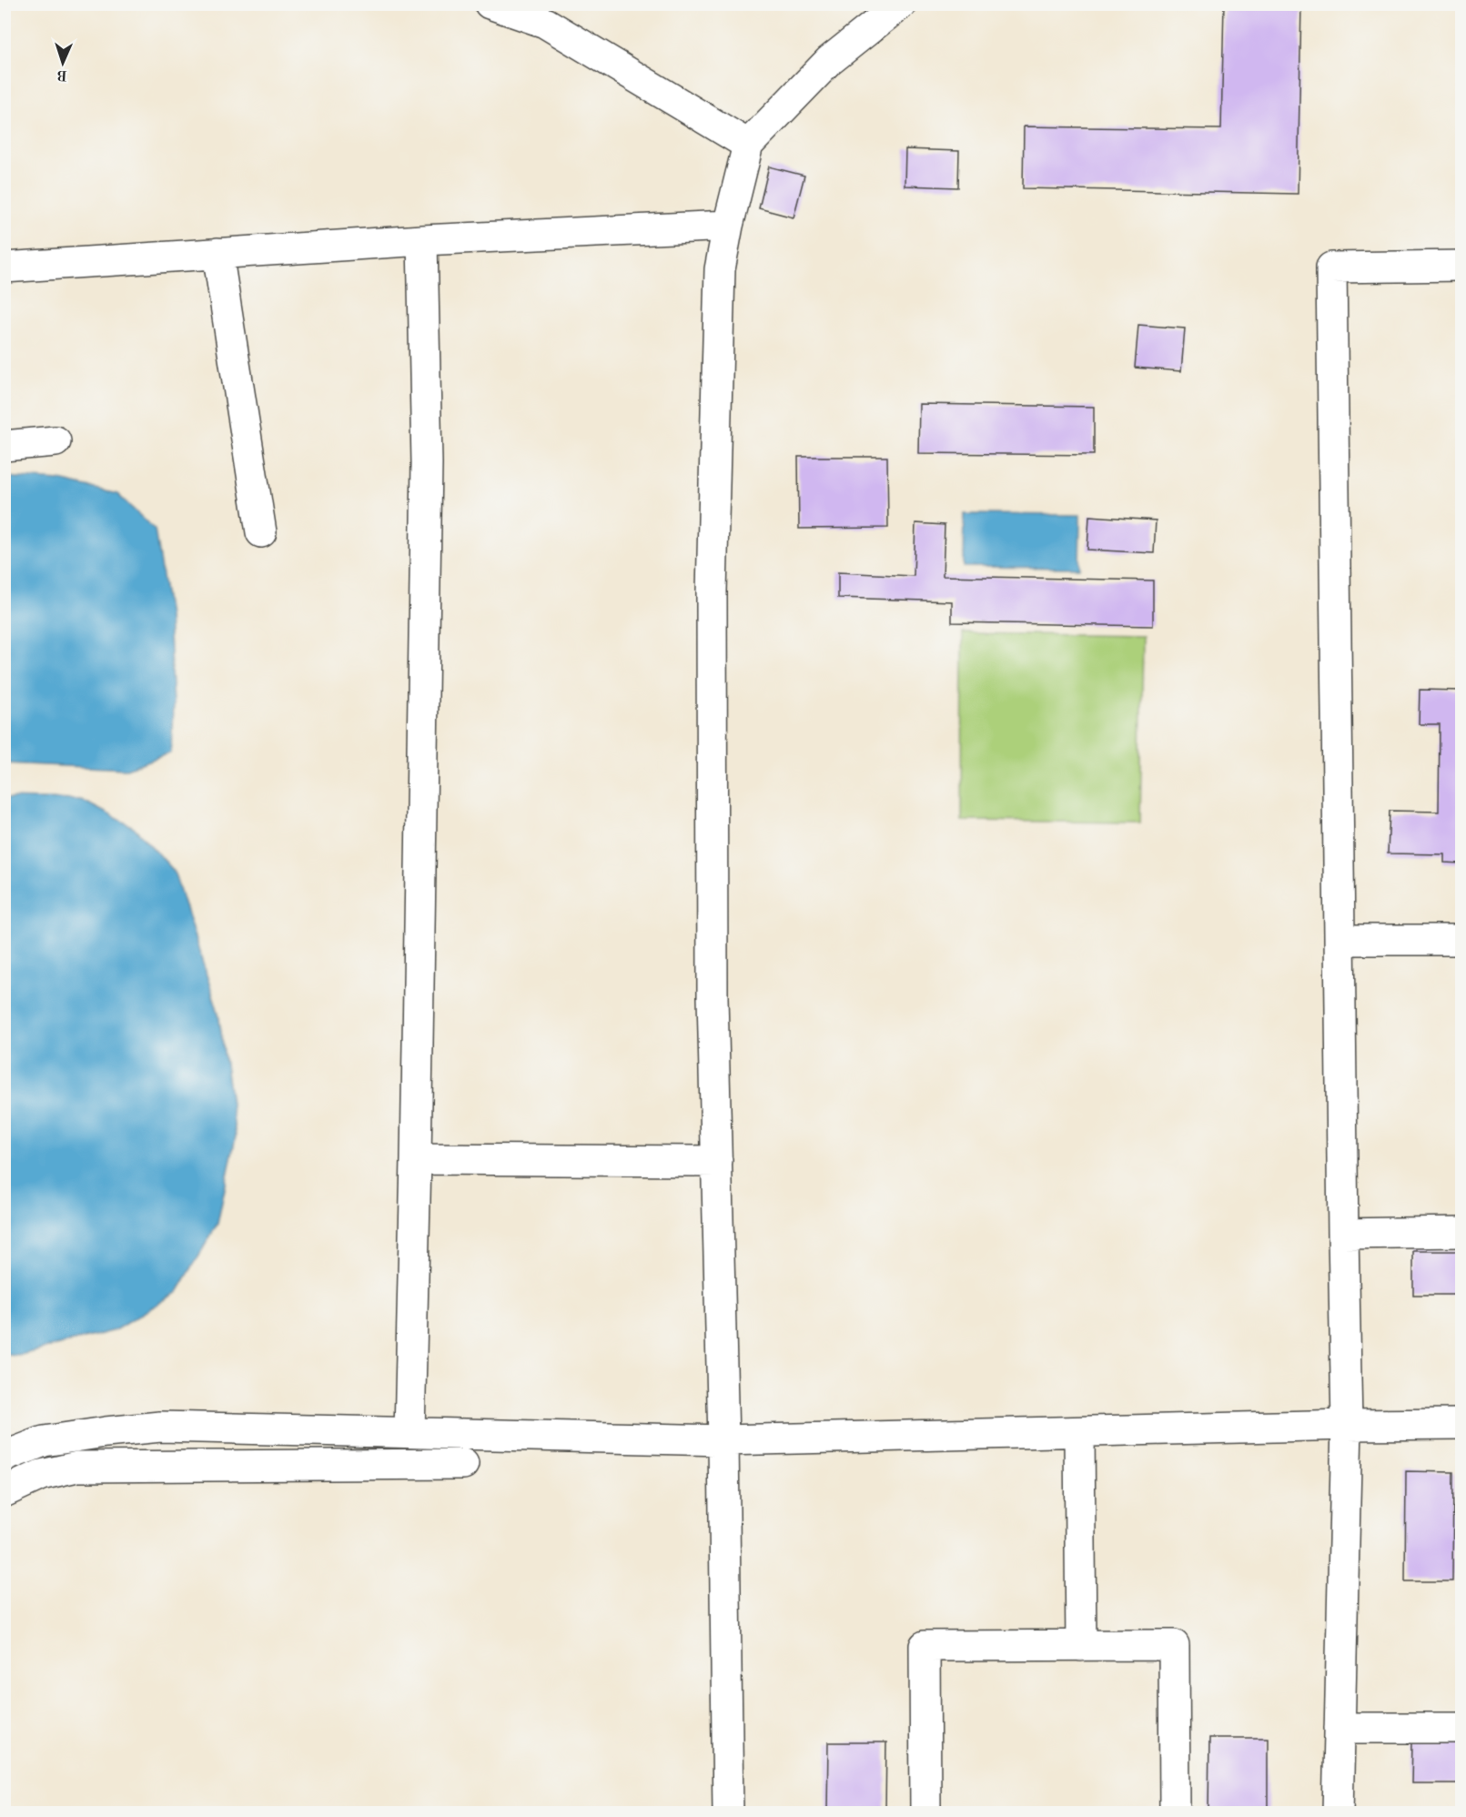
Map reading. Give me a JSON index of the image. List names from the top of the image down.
{
  "north": "bottom"
}
